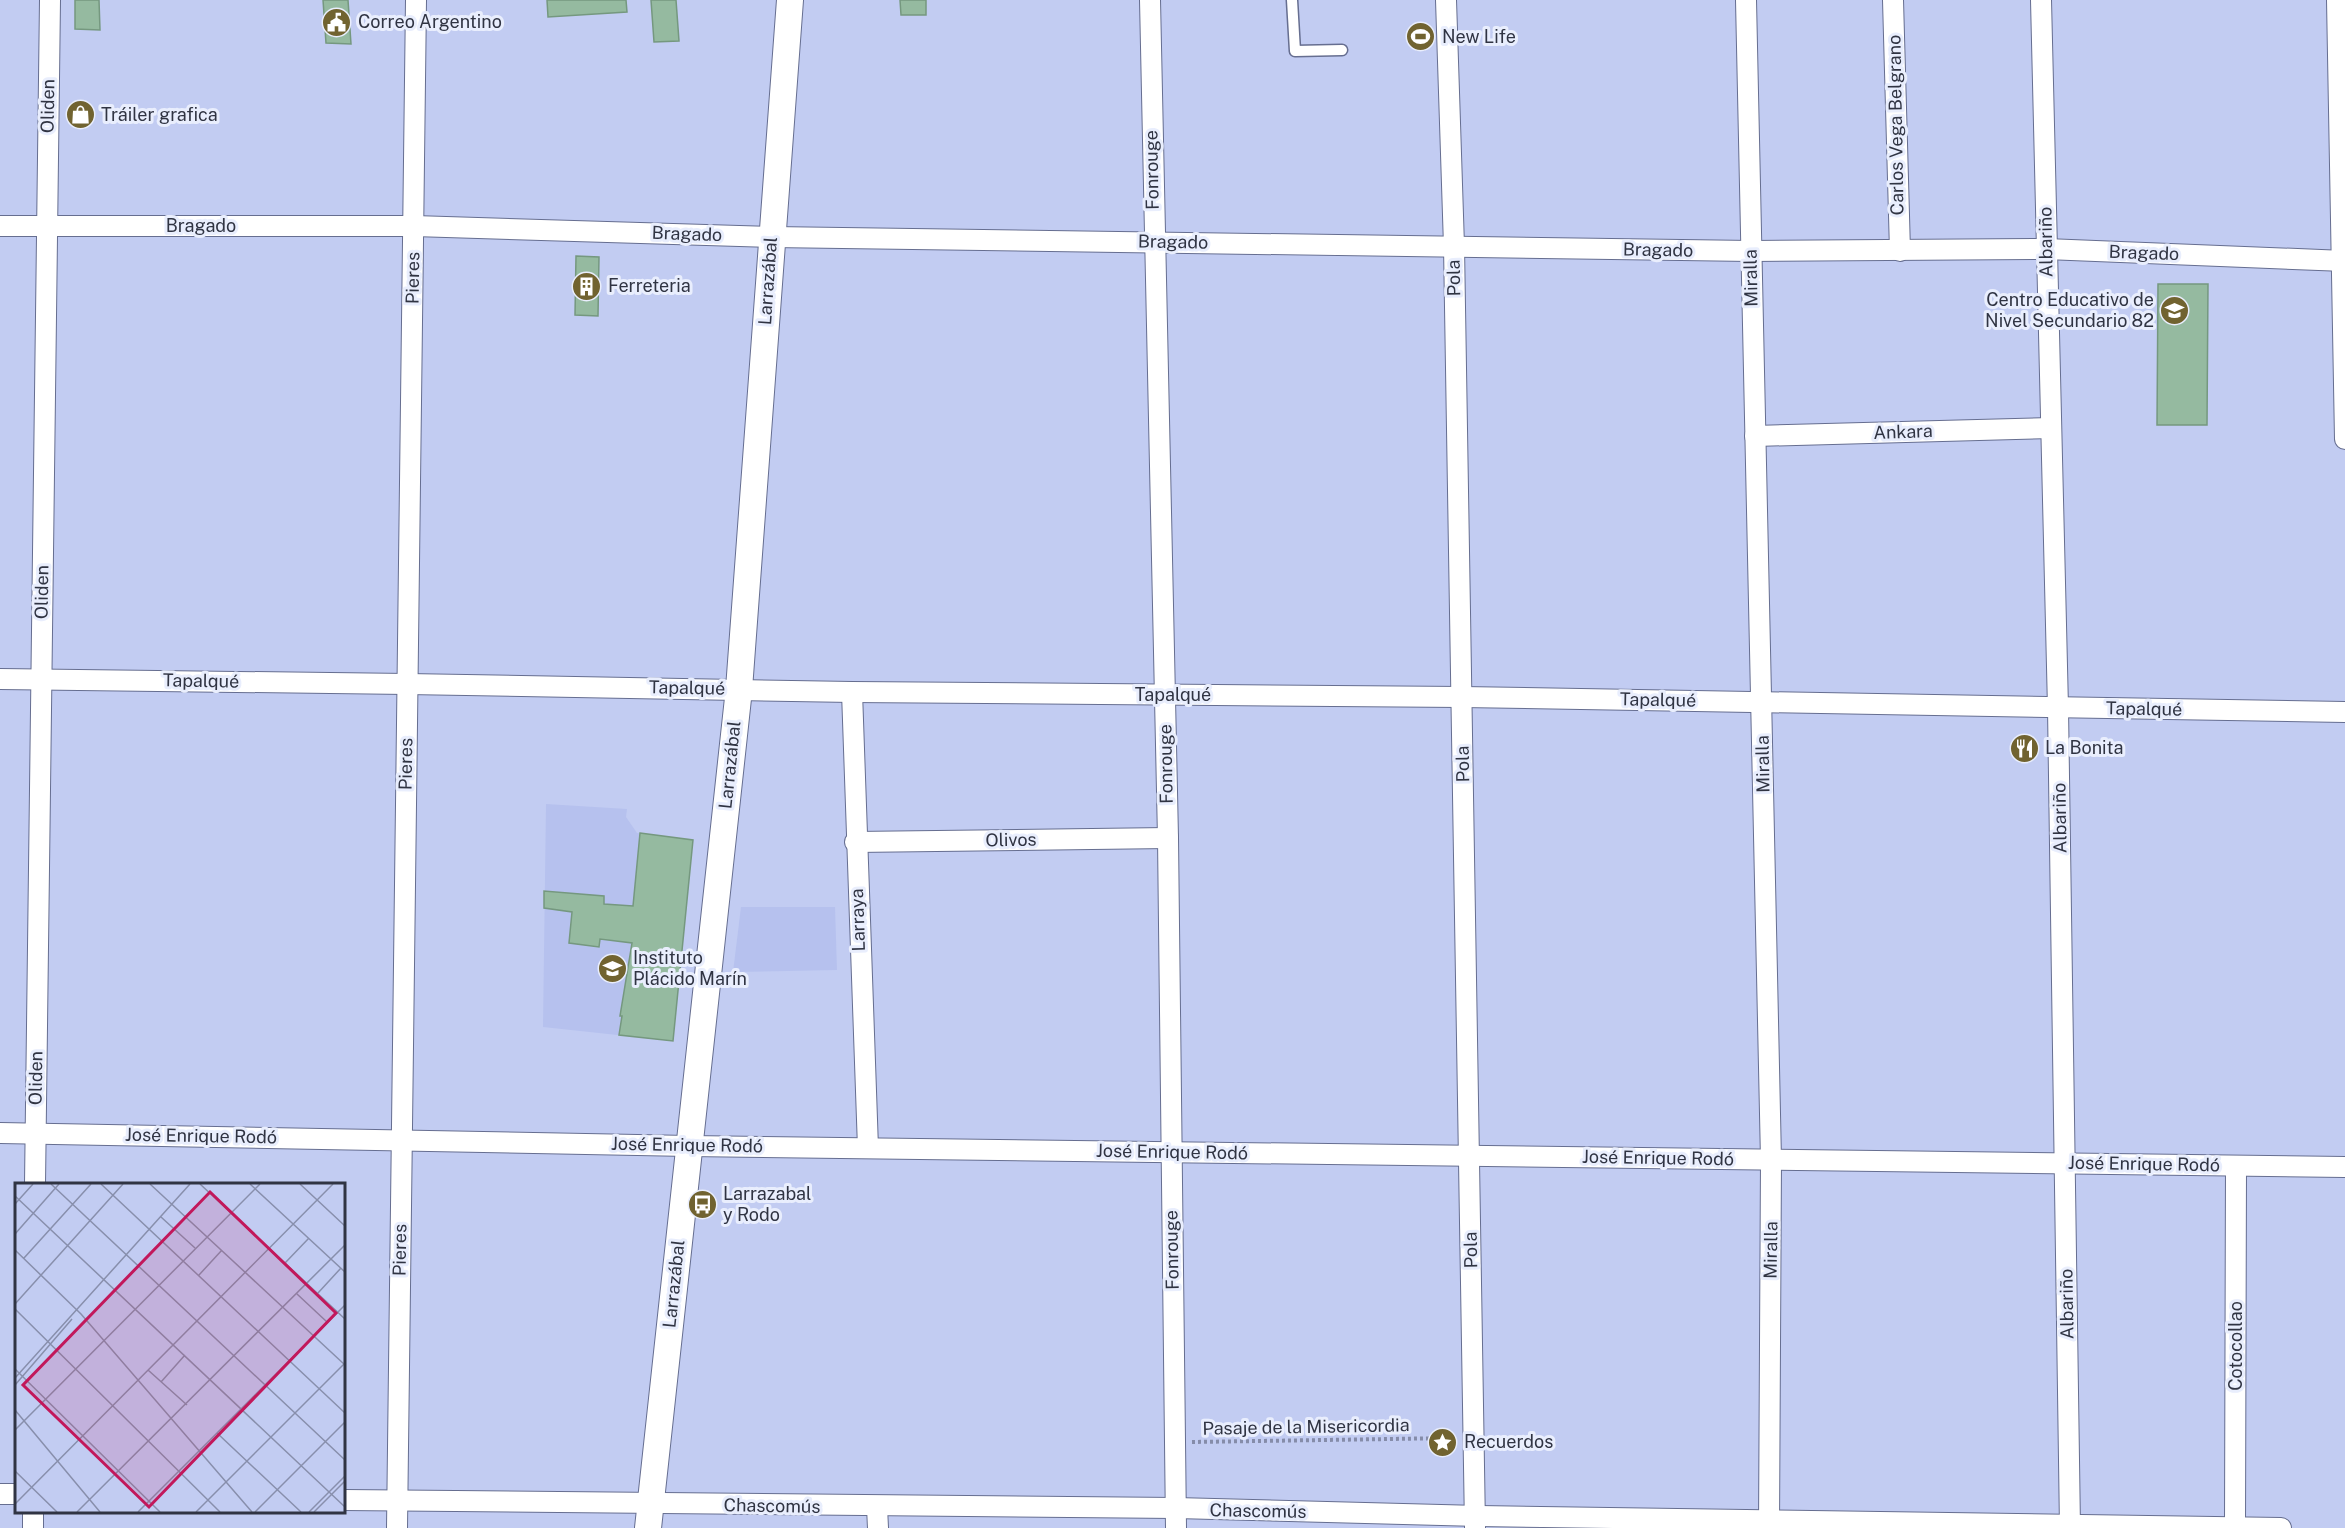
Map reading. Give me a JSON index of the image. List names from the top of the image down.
{
  "streets": {
    "street": [
      "Oliden",
      "Carlos Vega Belgrano",
      "Fonrouge",
      "Bragado",
      "Albariño",
      "Pieres",
      "Pola",
      "Miralla",
      "Larrazábal",
      "Ankara",
      "Tapalqué",
      "Olivos",
      "Larraya",
      "José Enrique Rodó",
      "Cotocollao",
      "Chascomús"
    ],
    "path": ["Pasaje de la Misericordia"]
  },
  "crossings": [
    ["Oliden", "Bragado"],
    ["Oliden", "Tapalqué"],
    ["Oliden", "José Enrique Rodó"],
    ["Carlos Vega Belgrano", "Bragado"],
    ["Fonrouge", "Bragado"],
    ["Fonrouge", "Tapalqué"],
    ["Fonrouge", "Olivos"],
    ["Fonrouge", "José Enrique Rodó"],
    ["Fonrouge", "Pasaje de la Misericordia"],
    ["Fonrouge", "Chascomús"],
    ["Bragado", "Albariño"],
    ["Bragado", "Pieres"],
    ["Bragado", "Pola"],
    ["Bragado", "Miralla"],
    ["Bragado", "Larrazábal"],
    ["Albariño", "Ankara"],
    ["Albariño", "Tapalqué"],
    ["Albariño", "José Enrique Rodó"],
    ["Albariño", "Chascomús"],
    ["Pieres", "Tapalqué"],
    ["Pieres", "José Enrique Rodó"],
    ["Pieres", "Chascomús"],
    ["Pola", "Tapalqué"],
    ["Pola", "José Enrique Rodó"],
    ["Pola", "Pasaje de la Misericordia"],
    ["Pola", "Chascomús"],
    ["Miralla", "Ankara"],
    ["Miralla", "Tapalqué"],
    ["Miralla", "José Enrique Rodó"],
    ["Miralla", "Chascomús"],
    ["Larrazábal", "Tapalqué"],
    ["Larrazábal", "José Enrique Rodó"],
    ["Larrazábal", "Chascomús"],
    ["Tapalqué", "Larraya"],
    ["Olivos", "Larraya"],
    ["Larraya", "José Enrique Rodó"],
    ["José Enrique Rodó", "Cotocollao"],
    ["Cotocollao", "Chascomús"]
  ],
  "places": {
    "public building": ["Correo Argentino"],
    "sports": ["New Life"],
    "shop": ["Tráiler grafica"],
    "building": ["Ferreteria"],
    "school or university": ["Centro Educativo de Nivel Secundario 82", "Instituto Plácido Marín"],
    "restaurant": ["La Bonita"],
    "bus stop": ["Larrazabal y Rodo"],
    "place": ["Recuerdos"]
  }
}
